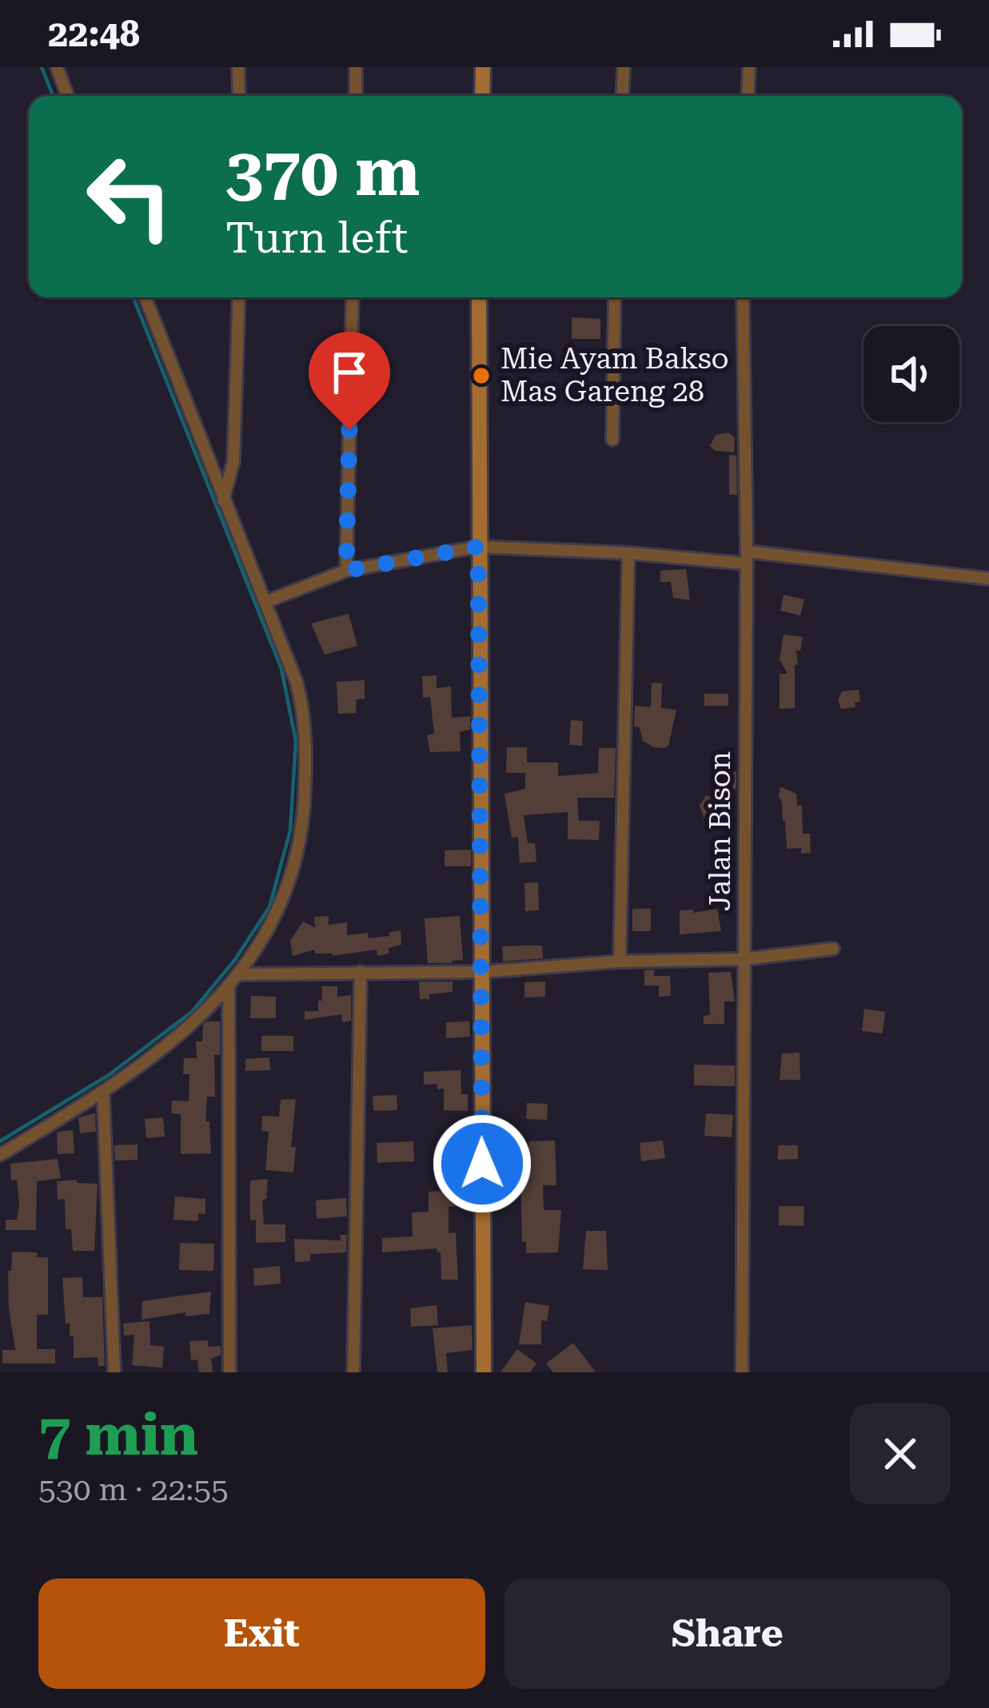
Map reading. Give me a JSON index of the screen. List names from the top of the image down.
{
  "streets": {
    "street": ["Jalan Bison"]
  },
  "places": ["Mie Ayam Bakso Mas Gareng 28"],
  "page": {
    "status": "22:48",
    "turn": ["370 m", "Turn left"],
    "heading": ["7 min", "530 m · 22:55"],
    "buttons": ["Exit", "Share"]
  }
}
